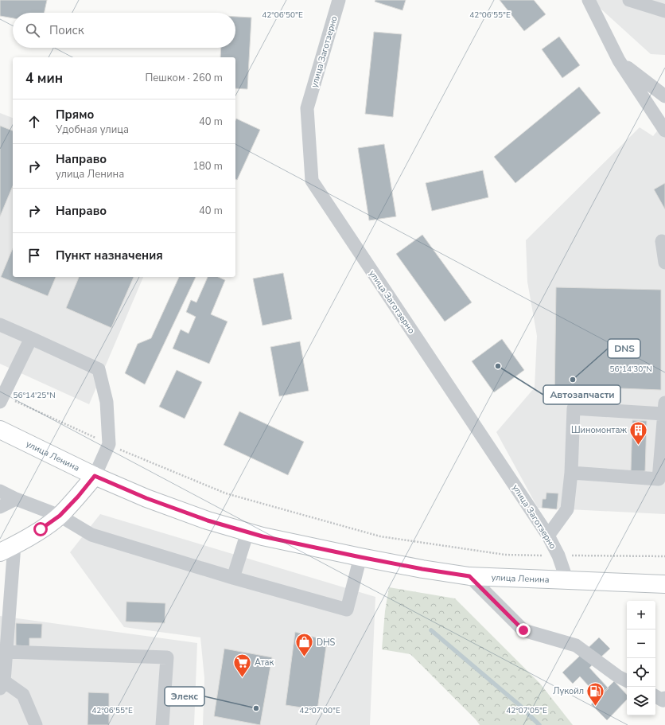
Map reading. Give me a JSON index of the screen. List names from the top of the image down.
{
  "streets": {
    "main road": ["улица Ленина"],
    "street": ["улица Заготзерно"]
  },
  "crossings": [
    ["улица Заготзерно", "улица Ленина"]
  ],
  "places": {
    "other": ["Автозапчасти", "DNS", "Элекс"],
    "building": ["Шиномонтаж"],
    "shop": ["DHS"],
    "supermarket": ["Атак"],
    "fuel station": ["Лукойл"]
  },
  "page": {
    "search": "Поиск",
    "heading": ["4 мин", "Пешком · 260 m"],
    "list": [
      ["Прямо", "Удобная улица", "40 m"],
      ["Направо", "улица Ленина", "180 m"],
      ["Направо", "40 m"],
      "Пункт назначения"
    ],
    "map_buttons": ["+", "−"]
  },
  "coordinates": [
    "42°06'50\"E",
    "42°06'55\"E",
    "56°14'30\"N",
    "56°14'25\"N",
    "42°07'00\"E",
    "42°07'05\"E"
  ]
}
